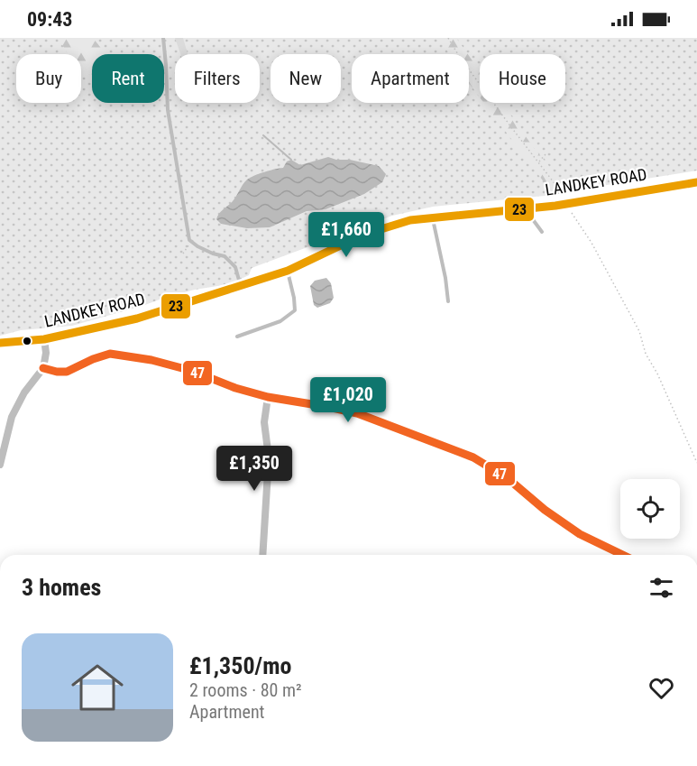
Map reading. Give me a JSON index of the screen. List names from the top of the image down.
{
  "streets": {
    "street": ["LANDKEY ROAD"]
  },
  "lines": ["transit line 23", "transit line 47"],
  "page": {
    "status": "09:43",
    "chip": [
      "Buy",
      "Rent",
      "Filters",
      "New",
      "Apartment",
      "House"
    ],
    "price": ["£1,660", "£1,020", "£1,350"],
    "heading": "3 homes",
    "list": [
      {
        "name": "£1,350/mo",
        "note": "2 rooms · 80 m² · Apartment"
      }
    ]
  }
}
